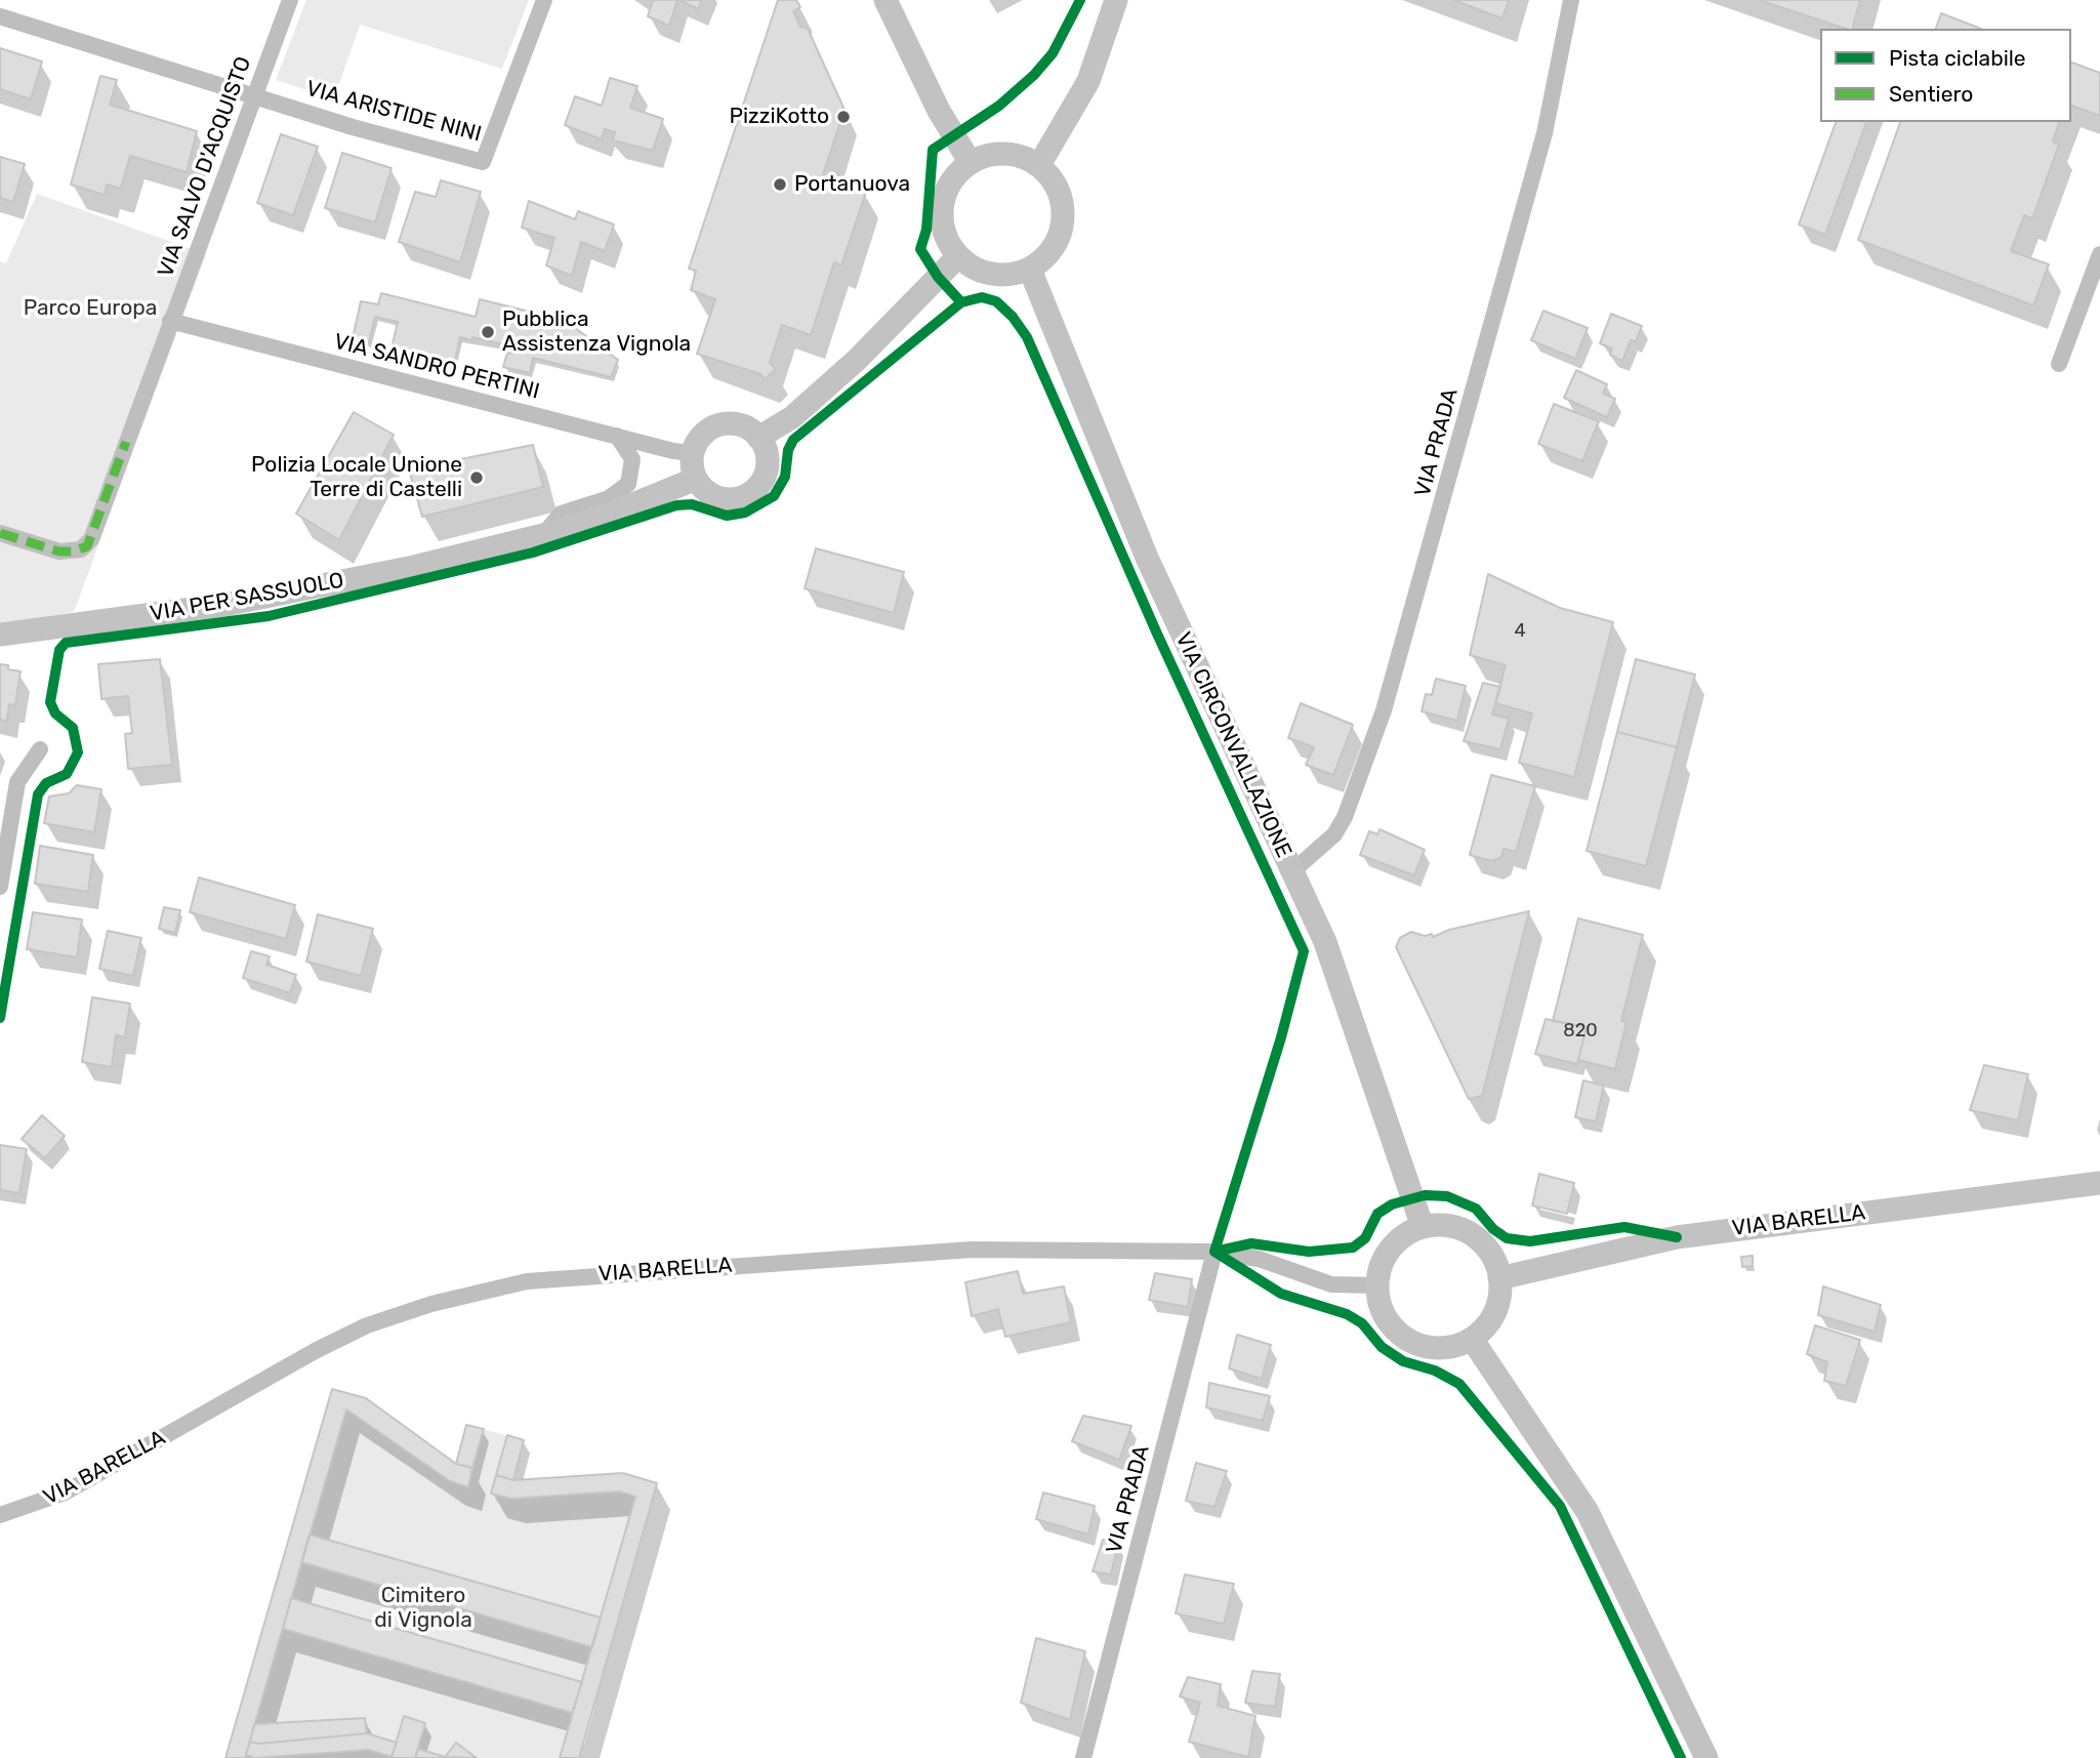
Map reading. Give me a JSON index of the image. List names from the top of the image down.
{
  "streets": {
    "main road": ["VIA PER SASSUOLO", "VIA CIRCONVALLAZIONE", "VIA BARELLA"],
    "street": [
      "VIA ARISTIDE NINI",
      "VIA SALVO D'ACQUISTO",
      "VIA SANDRO PERTINI",
      "VIA PRADA"
    ]
  },
  "crossings": [
    ["VIA ARISTIDE NINI", "VIA SALVO D'ACQUISTO"],
    ["VIA SALVO D'ACQUISTO", "VIA SANDRO PERTINI"],
    ["VIA SANDRO PERTINI", "VIA PER SASSUOLO"],
    ["VIA PRADA", "VIA CIRCONVALLAZIONE"],
    ["VIA PRADA", "VIA BARELLA"],
    ["VIA CIRCONVALLAZIONE", "VIA BARELLA"]
  ],
  "parks": ["Parco Europa", "Cimitero di Vignola"],
  "places": [
    "PizziKotto",
    "Portanuova",
    "Pubblica Assistenza Vignola",
    "Polizia Locale Unione Terre di Castelli"
  ],
  "house_numbers": ["4", "820"],
  "legend": ["Pista ciclabile", "Sentiero"]
}
